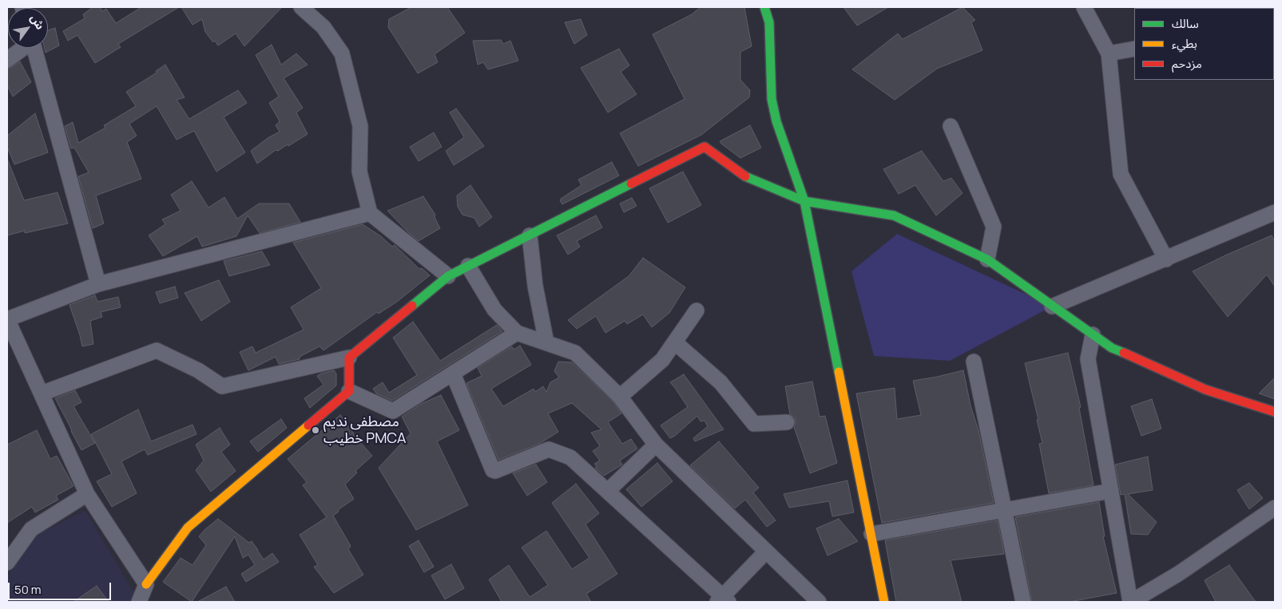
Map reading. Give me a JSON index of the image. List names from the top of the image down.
{
  "places": ["مصطفى نديم خطيب PMCA"],
  "legend": ["سالك", "بطيء", "مزدحم"],
  "scale_bar": "50 m",
  "north": "top right"
}
